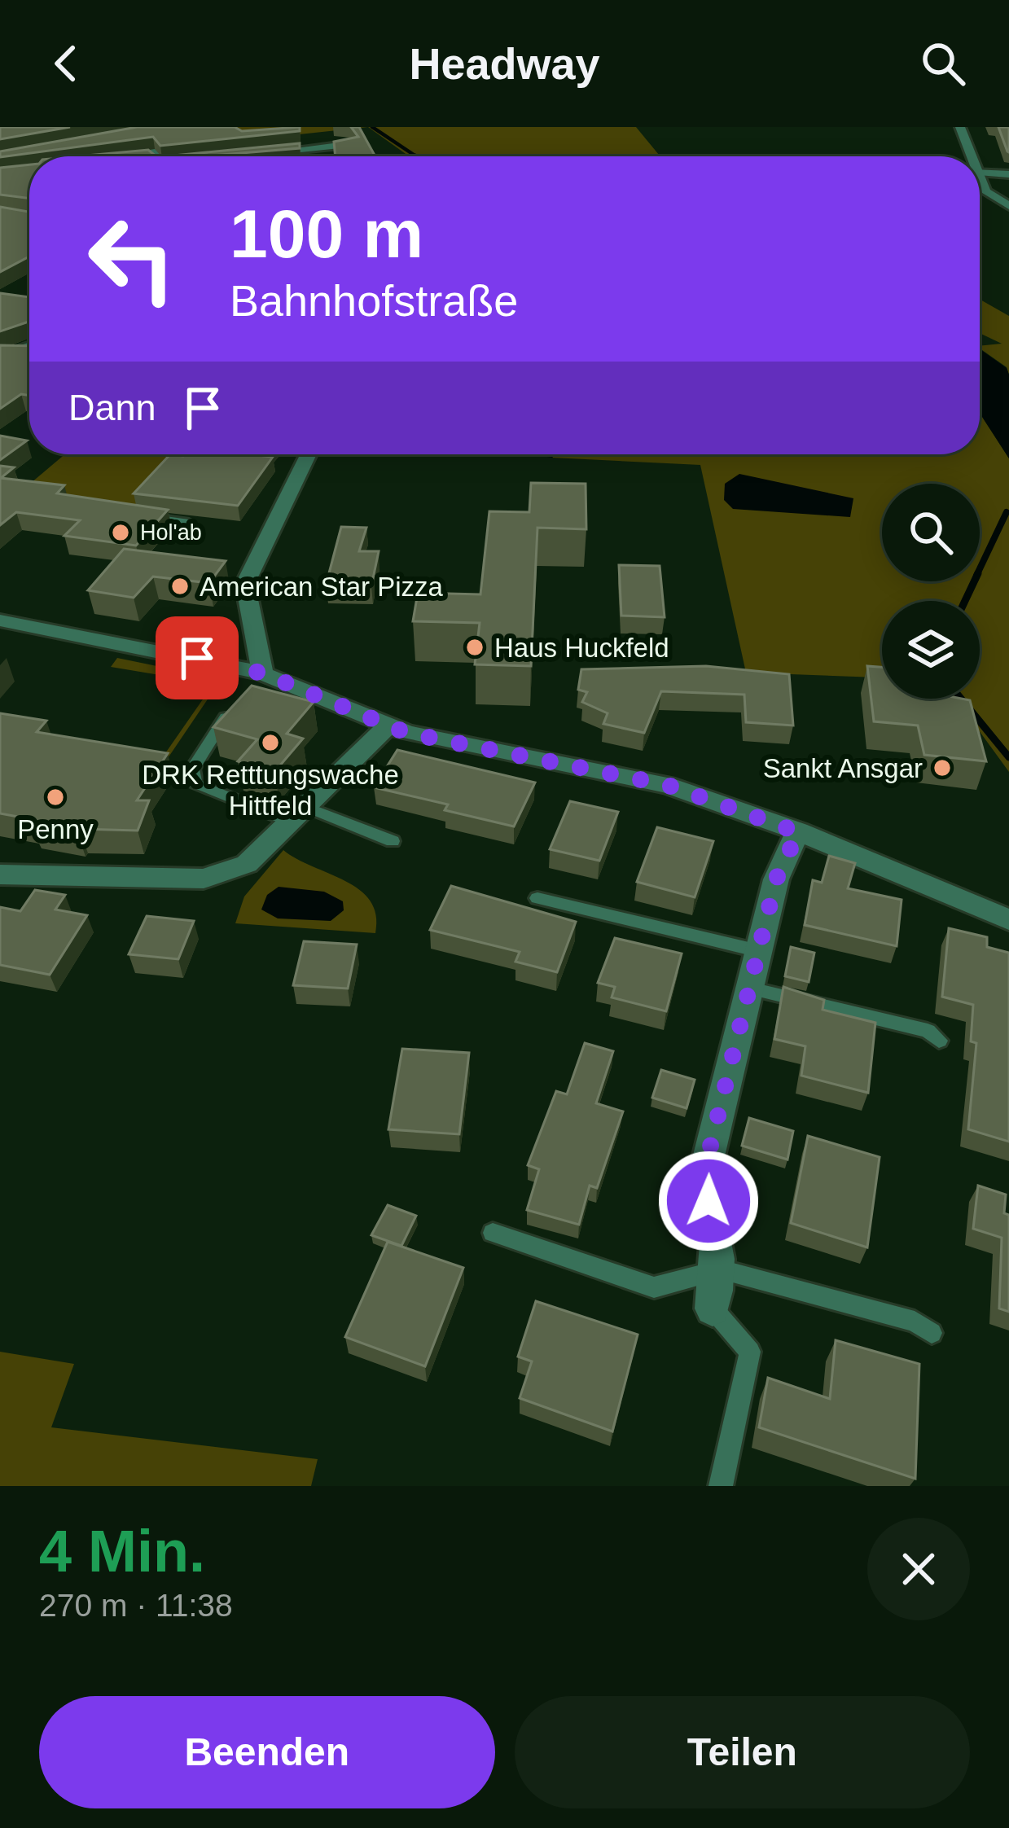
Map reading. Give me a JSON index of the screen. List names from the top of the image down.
{
  "places": [
    "Hol'ab",
    "American Star Pizza",
    "Haus Huckfeld",
    "DRK Retttungswache Hittfeld",
    "Sankt Ansgar",
    "Penny"
  ],
  "page": {
    "header": "Headway",
    "turn": ["100 m", "Bahnhofstraße"],
    "then": "Dann",
    "heading": ["4 Min.", "270 m · 11:38"],
    "buttons": ["Beenden", "Teilen"]
  }
}
